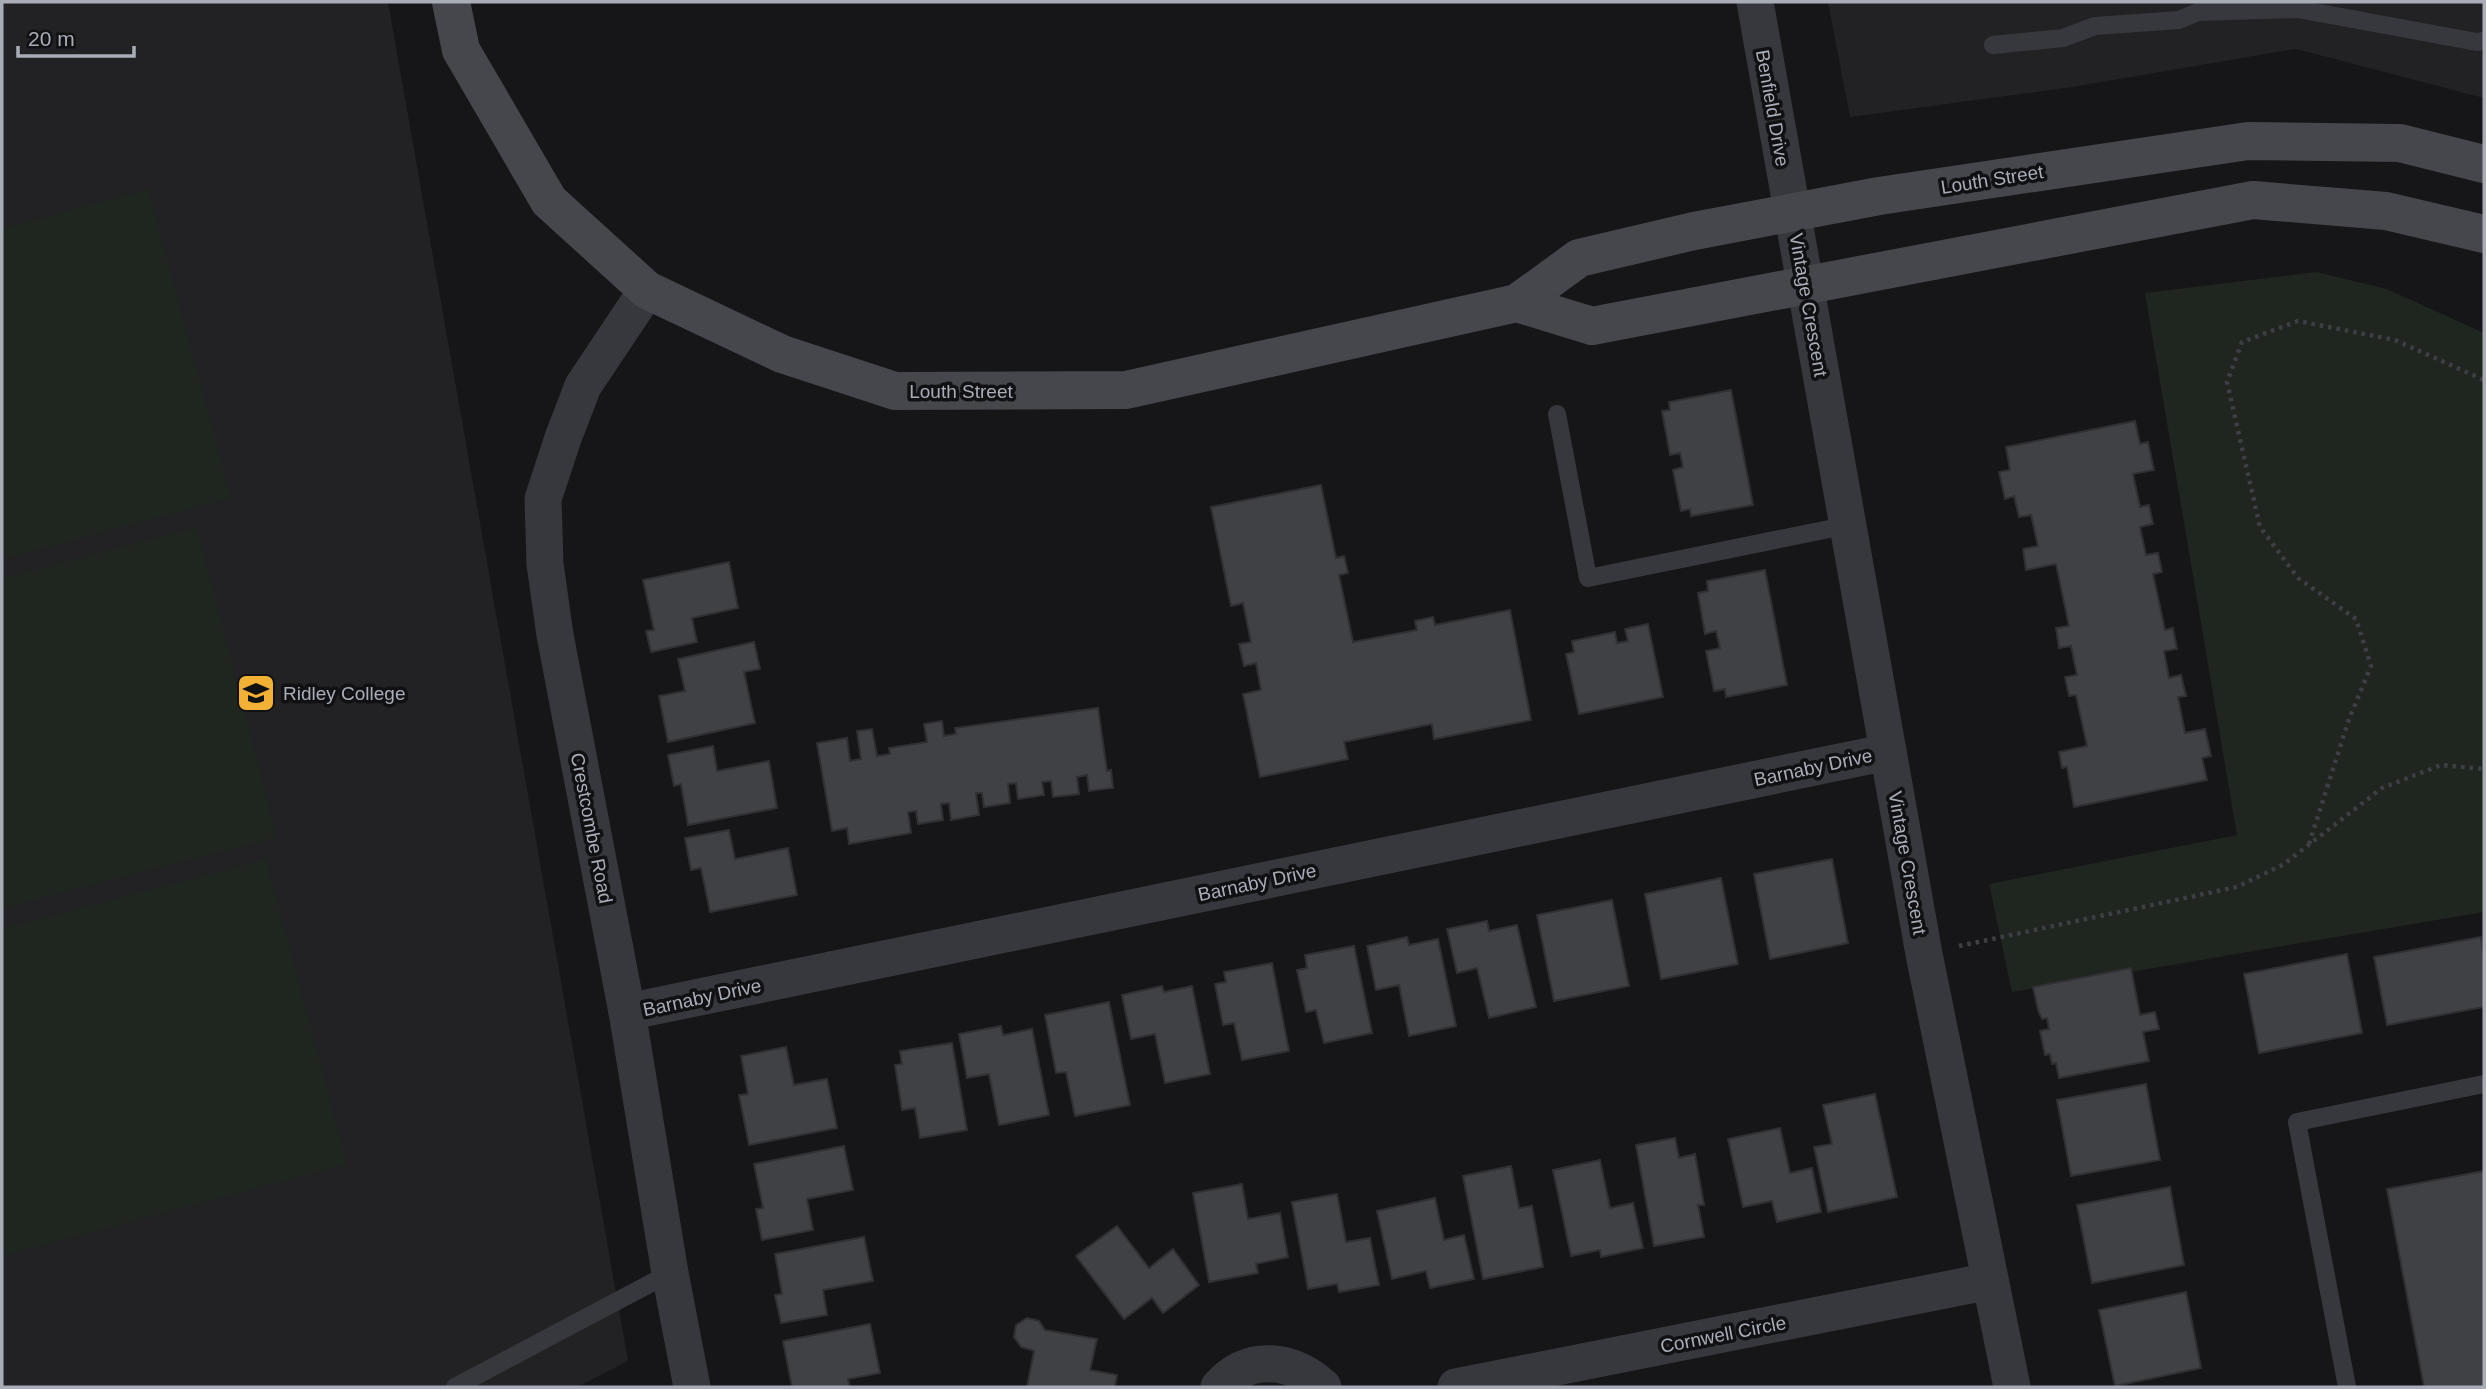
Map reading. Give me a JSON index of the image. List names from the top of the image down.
{
  "streets": {
    "main road": ["Louth Street"],
    "street": [
      "Benfield Drive",
      "Vintage Crescent",
      "Barnaby Drive",
      "Crestcombe Road",
      "Cornwell Circle"
    ]
  },
  "crossings": [
    ["Benfield Drive", "Louth Street"],
    ["Benfield Drive", "Vintage Crescent"],
    ["Louth Street", "Vintage Crescent"],
    ["Louth Street", "Crestcombe Road"],
    ["Vintage Crescent", "Barnaby Drive"],
    ["Vintage Crescent", "Cornwell Circle"],
    ["Barnaby Drive", "Crestcombe Road"]
  ],
  "places": {
    "school or university": ["Ridley College"]
  },
  "scale_bar": "20 m"
}
